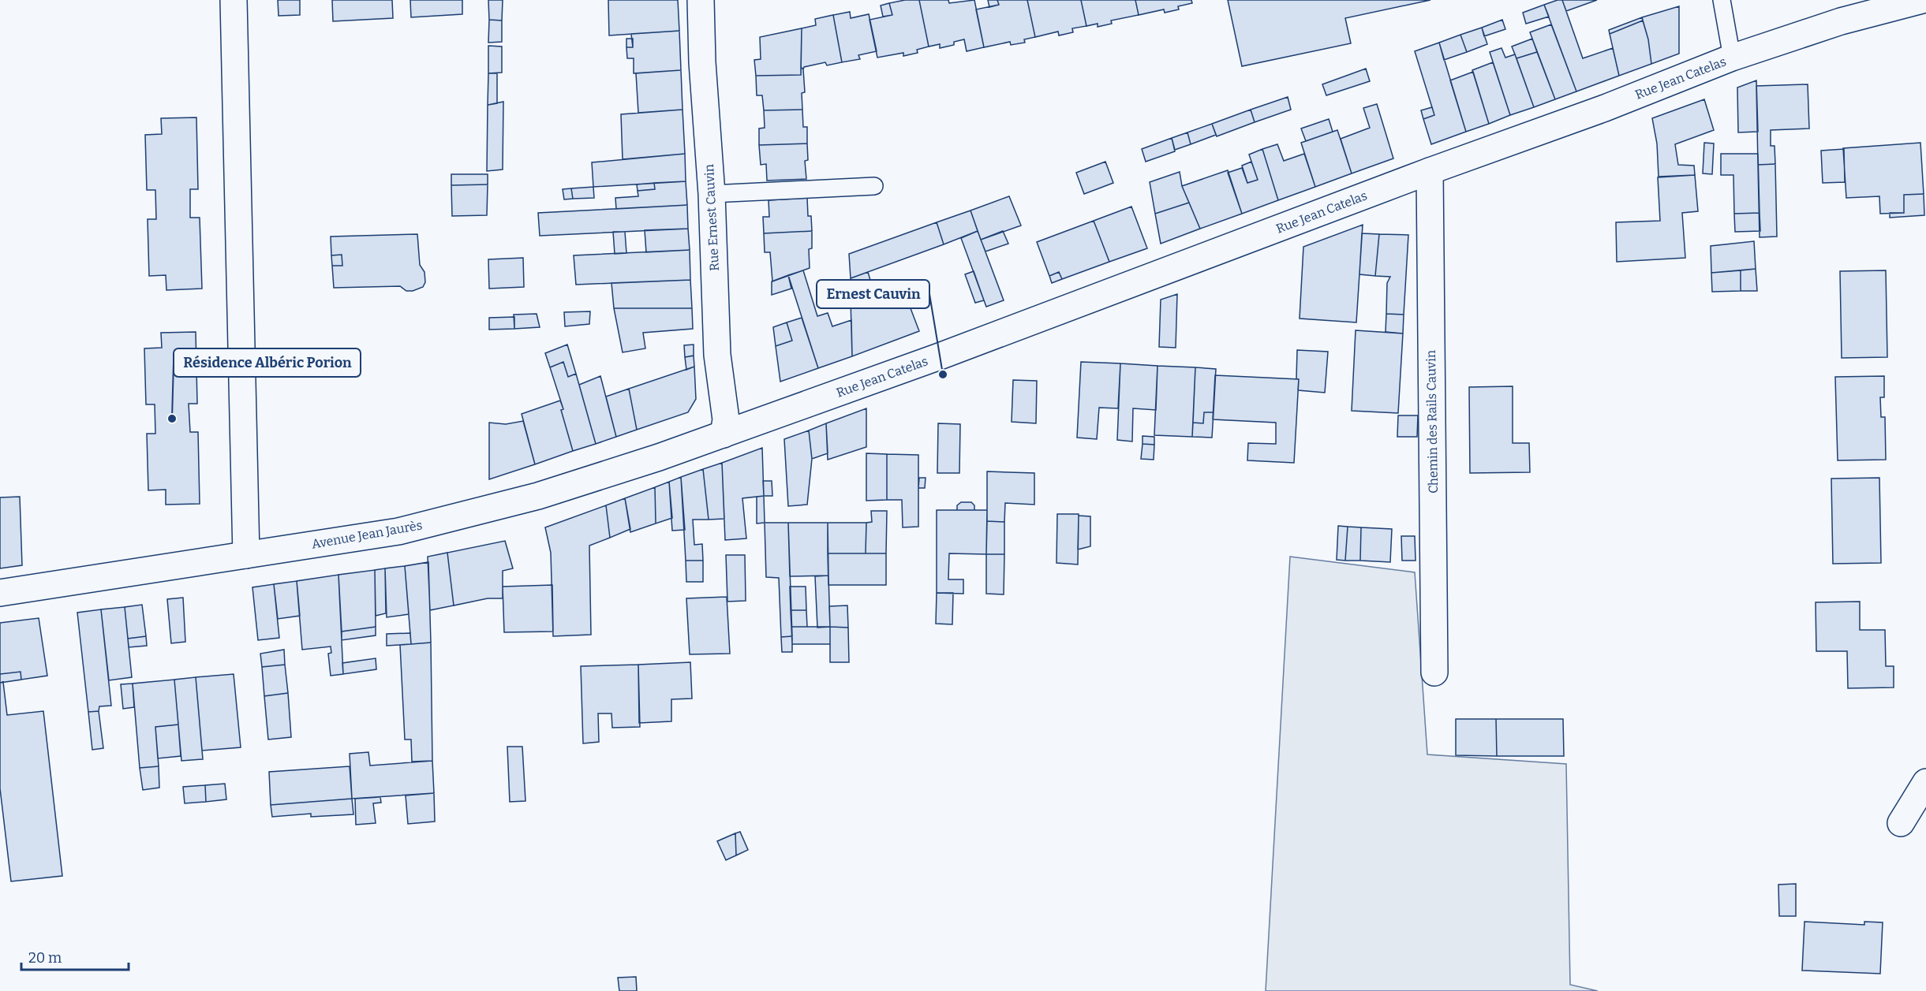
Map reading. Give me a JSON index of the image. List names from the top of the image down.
{
  "streets": {
    "street": [
      "Rue Jean Catelas",
      "Rue Ernest Cauvin",
      "Chemin des Rails Cauvin",
      "Avenue Jean Jaurès"
    ]
  },
  "crossings": [
    ["Rue Jean Catelas", "Rue Ernest Cauvin"],
    ["Rue Jean Catelas", "Chemin des Rails Cauvin"],
    ["Rue Jean Catelas", "Avenue Jean Jaurès"],
    ["Rue Ernest Cauvin", "Avenue Jean Jaurès"]
  ],
  "places": ["Ernest Cauvin", "Résidence Albéric Porion"],
  "scale_bar": "20 m"
}
